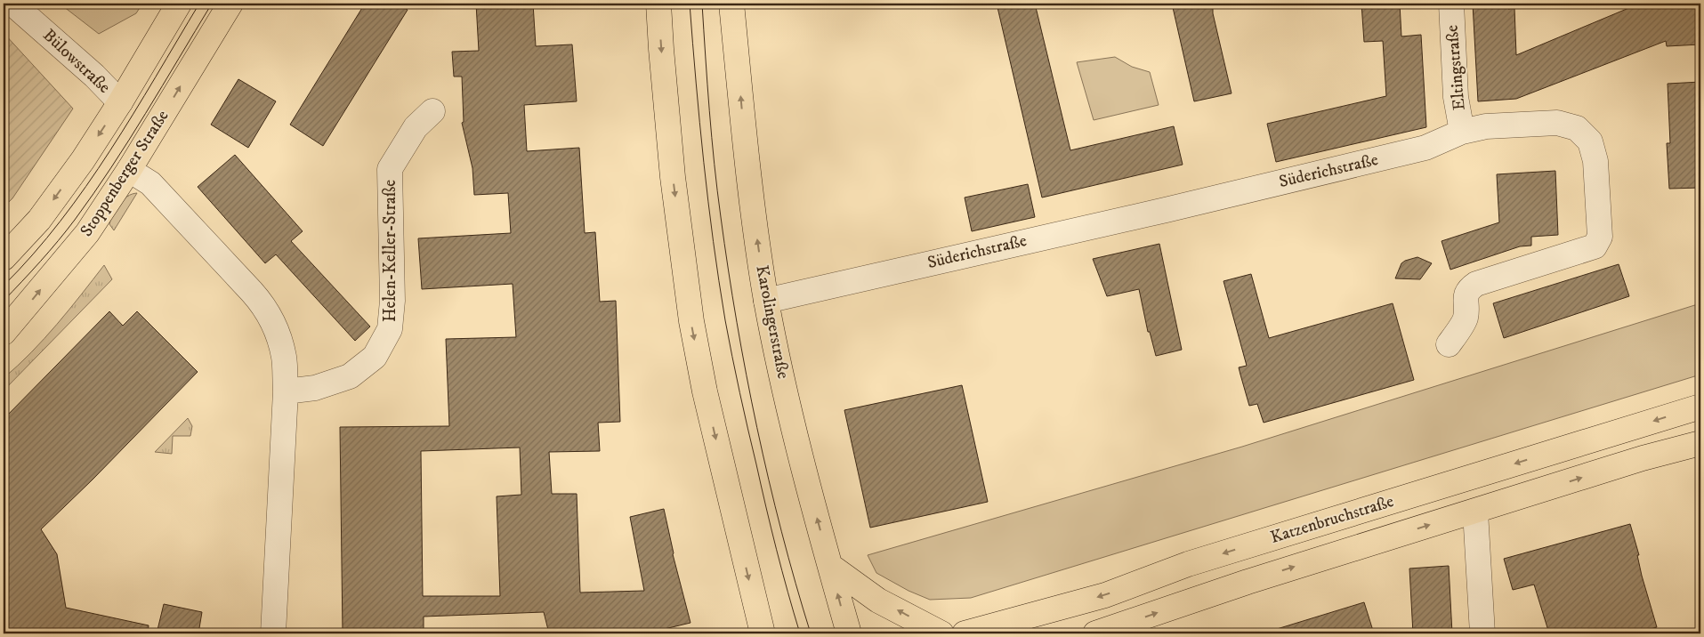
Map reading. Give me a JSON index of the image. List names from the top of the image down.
{
  "streets": {
    "main road": ["Stoppenberger Straße", "Karolingerstraße", "Katzenbruchstraße"],
    "street": [
      "Bülowstraße",
      "Eltingstraße",
      "Süderichstraße",
      "Helen-Keller-Straße"
    ]
  },
  "crossings": [
    ["Eltingstraße", "Süderichstraße"],
    ["Süderichstraße", "Karolingerstraße"]
  ]
}
